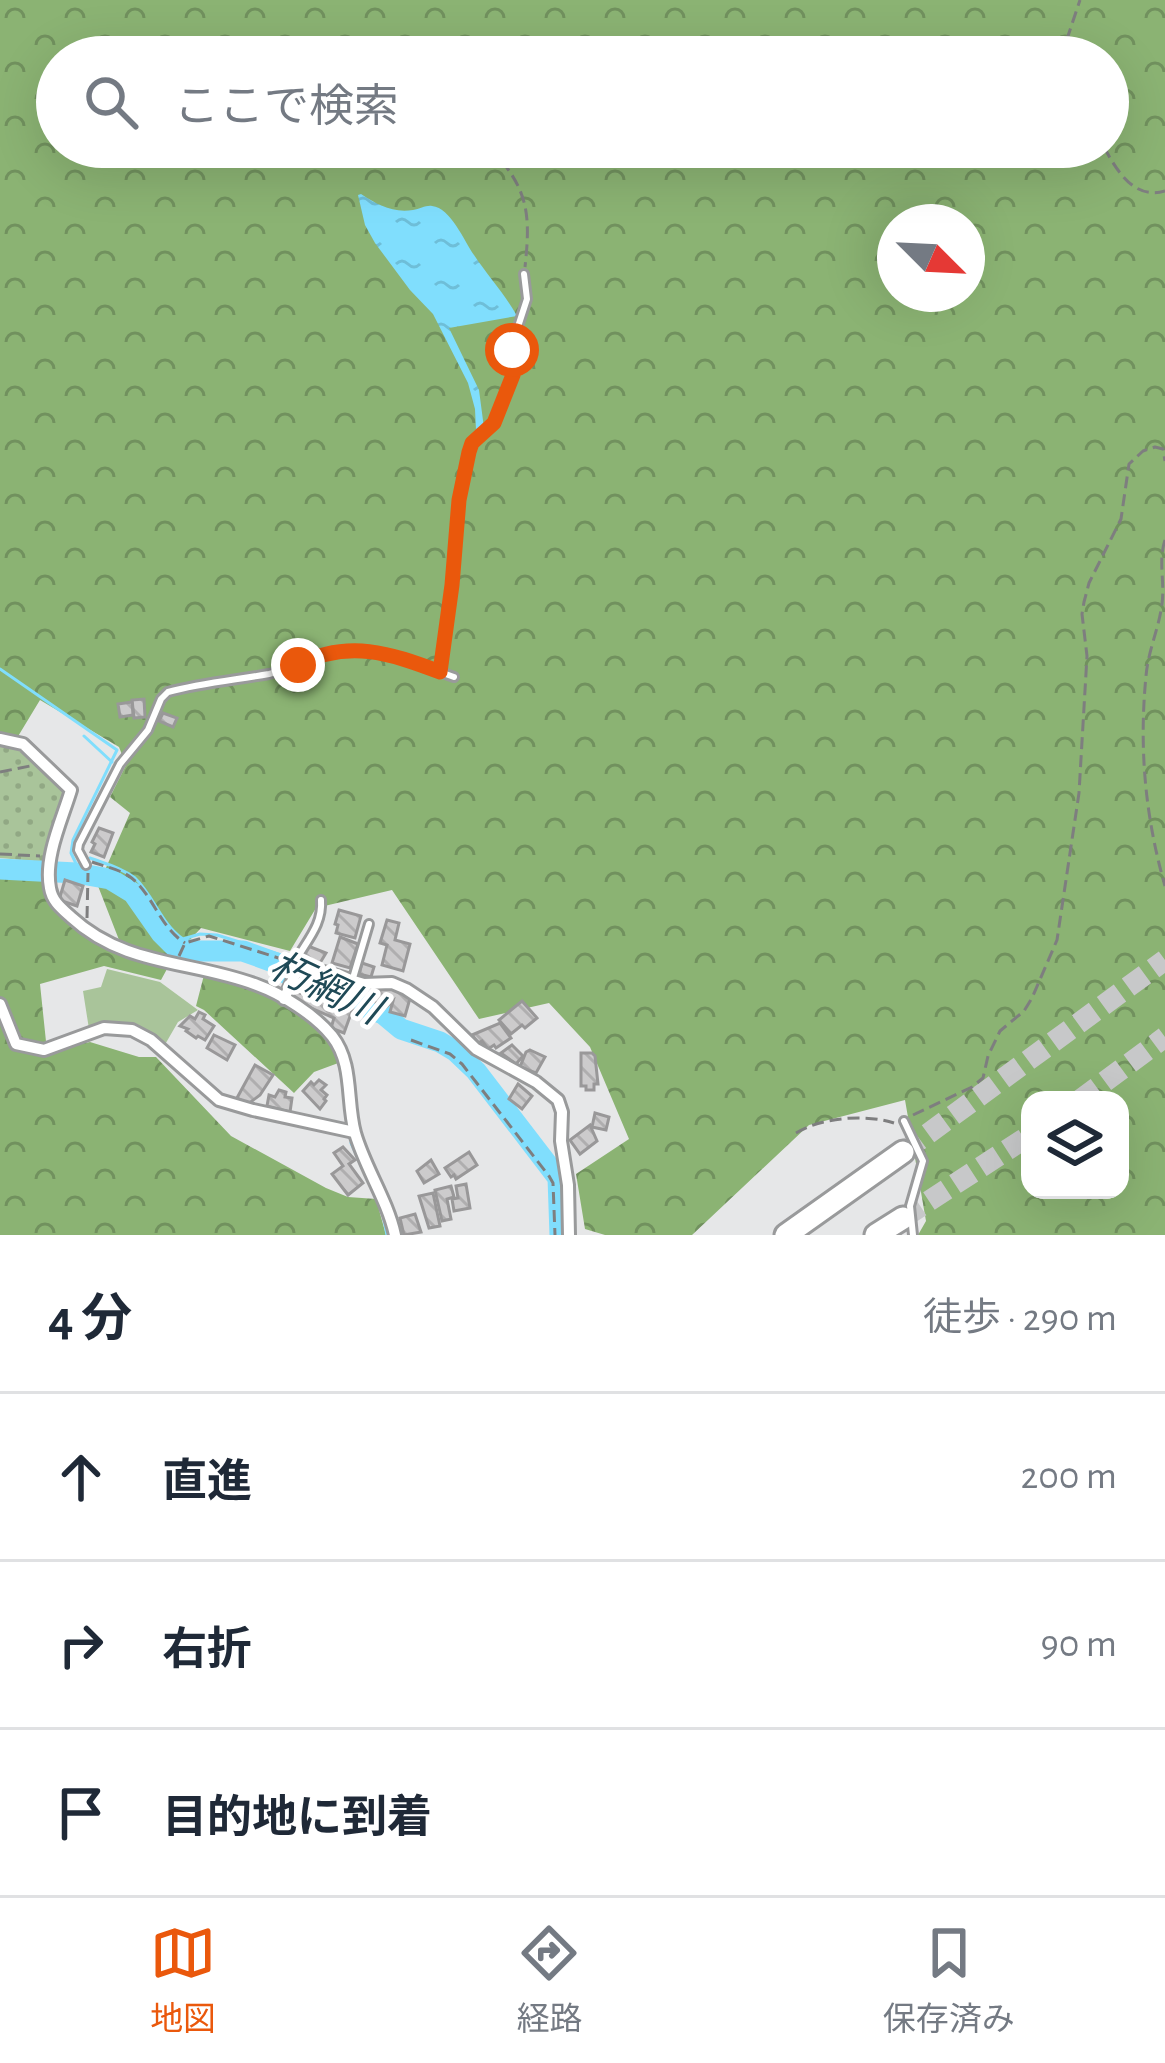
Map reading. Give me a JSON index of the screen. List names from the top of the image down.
{
  "water": ["朽網川"],
  "north": "bottom right",
  "page": {
    "search": "ここで検索",
    "heading": ["4 分", "徒歩 · 290 m"],
    "list": [
      ["直進", "200 m"],
      ["右折", "90 m"],
      "目的地に到着"
    ],
    "nav": ["地図", "経路", "保存済み"]
  }
}
